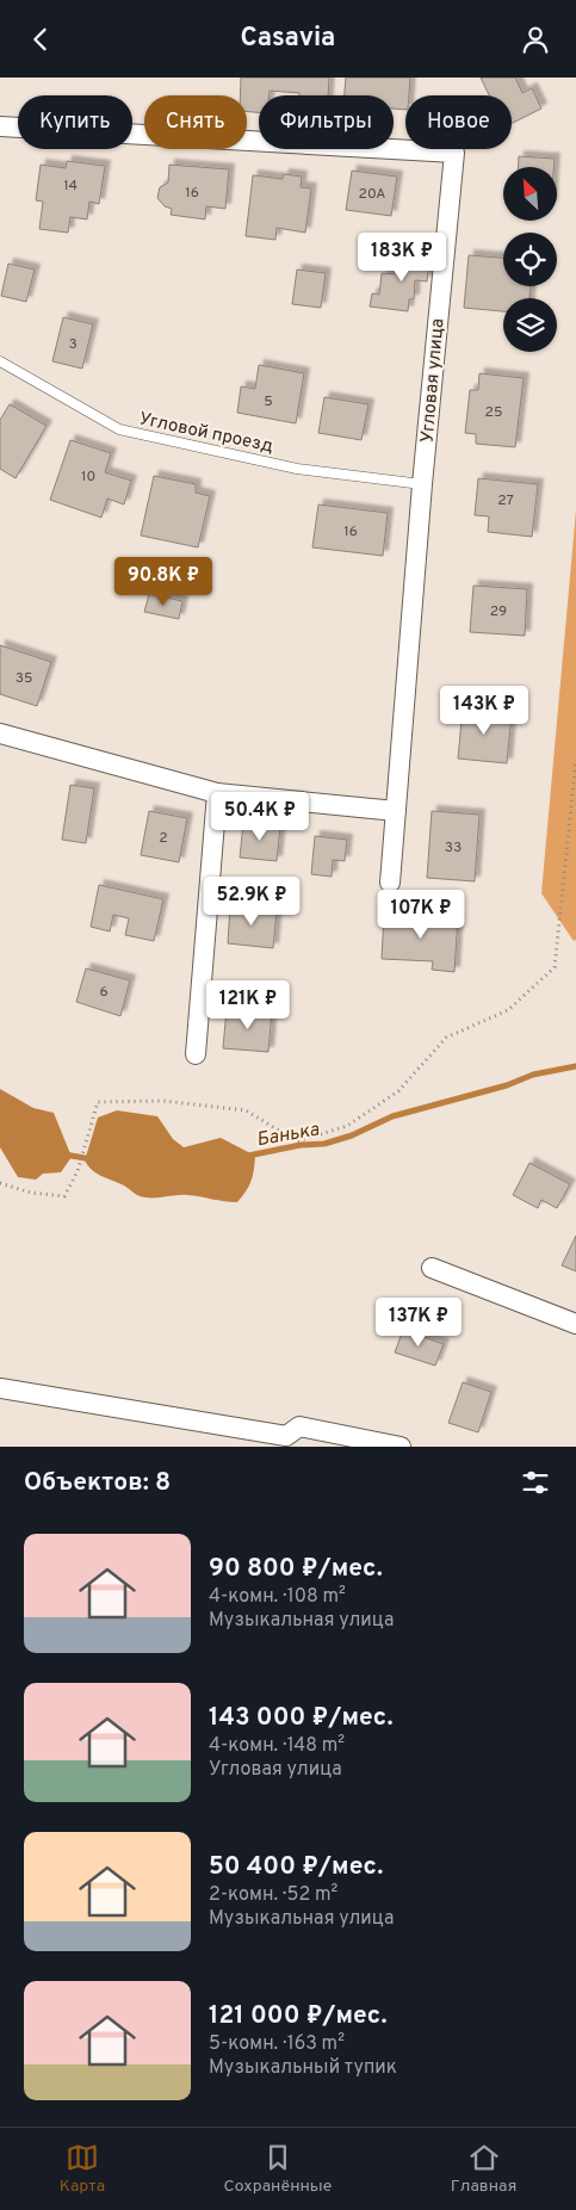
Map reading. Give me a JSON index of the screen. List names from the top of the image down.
{
  "streets": {
    "street": ["Угловая улица"],
    "lane": ["Угловой проезд"]
  },
  "crossings": [
    ["Угловая улица", "Угловой проезд"]
  ],
  "water": ["Банька"],
  "house_numbers": [
    "14",
    "16",
    "20А",
    "3",
    "5",
    "25",
    "10",
    "27",
    "16",
    "29",
    "35",
    "2",
    "33",
    "6"
  ],
  "north": "top left",
  "page": {
    "header": "Casavia",
    "chip": [
      "Купить",
      "Снять",
      "Фильтры",
      "Новое"
    ],
    "price": [
      "183K ₽",
      "90.8K ₽",
      "143K ₽",
      "50.4K ₽",
      "52.9K ₽",
      "107K ₽",
      "121K ₽",
      "137K ₽"
    ],
    "heading": "Объектов: 8",
    "list": [
      {
        "name": "90 800 ₽/мес.",
        "note": "4-комн. · 108 m² · Музыкальная улица"
      },
      {
        "name": "143 000 ₽/мес.",
        "note": "4-комн. · 148 m² · Угловая улица"
      },
      {
        "name": "50 400 ₽/мес.",
        "note": "2-комн. · 52 m² · Музыкальная улица"
      },
      {
        "name": "121 000 ₽/мес.",
        "note": "5-комн. · 163 m² · Музыкальный тупик"
      }
    ],
    "tabs": ["Карта", "Сохранённые", "Главная"]
  }
}
